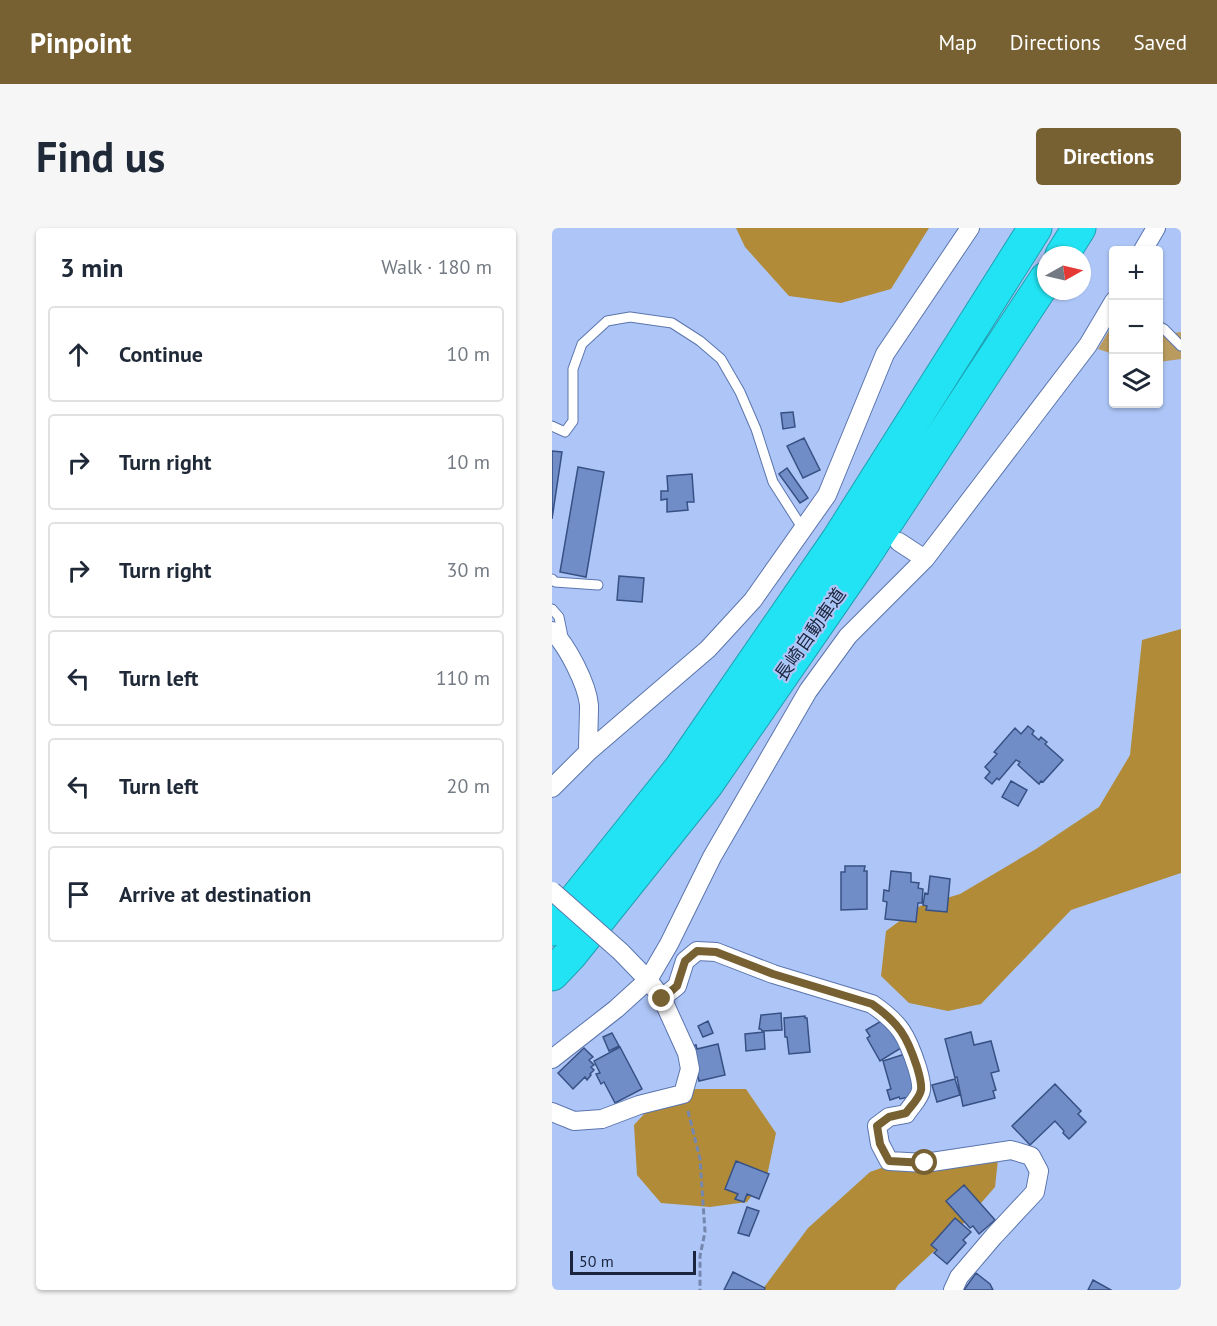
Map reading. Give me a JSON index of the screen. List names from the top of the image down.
{
  "streets": {
    "highway": ["長崎自動車道"]
  },
  "scale_bar": "50 m",
  "north": "right",
  "page": {
    "header": "Pinpoint",
    "nav": ["Map", "Directions", "Saved"],
    "buttons": "Directions",
    "title": "Find us",
    "heading": ["3 min", "Walk · 180 m"],
    "map_buttons": ["+", "−"],
    "list": [
      ["Continue", "10 m"],
      ["Turn right", "10 m"],
      ["Turn right", "30 m"],
      ["Turn left", "110 m"],
      ["Turn left", "20 m"],
      "Arrive at destination"
    ],
    "scale": "50 m"
  }
}
